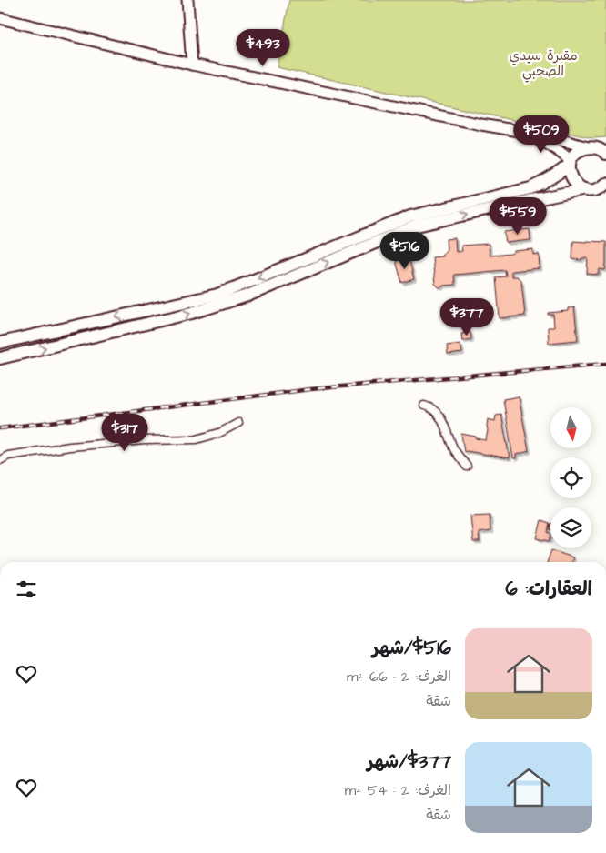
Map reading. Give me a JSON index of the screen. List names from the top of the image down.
{
  "parks": ["مقبرة سيدي الصحبي"],
  "north": "bottom",
  "page": {
    "price": [
      "$493",
      "$509",
      "$559",
      "$516",
      "$377",
      "$317"
    ],
    "heading": "العقارات: 6",
    "list": [
      {
        "name": "$516/شهر",
        "note": "الغرف: 2 · 66 m² · شقة"
      },
      {
        "name": "$377/شهر",
        "note": "الغرف: 2 · 54 m² · شقة"
      }
    ]
  }
}
